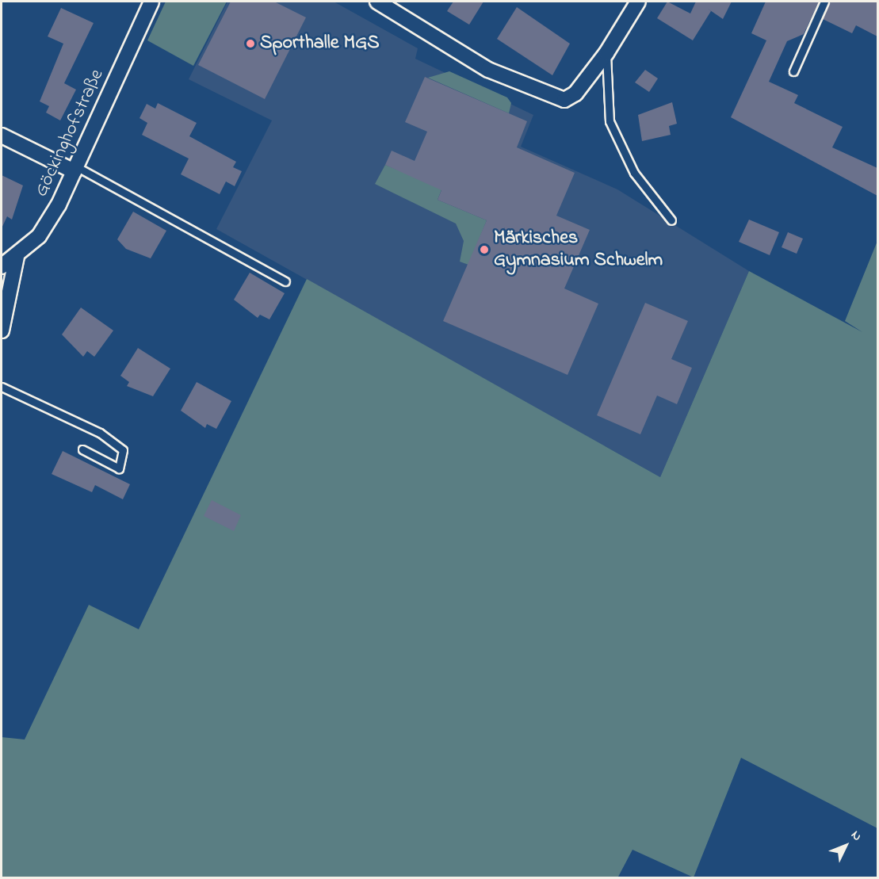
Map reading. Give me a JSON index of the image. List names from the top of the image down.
{
  "streets": {
    "street": ["Göckinghofstraße"]
  },
  "places": ["Sporthalle MGS", "Märkisches Gymnasium Schwelm"],
  "north": "top right"
}
